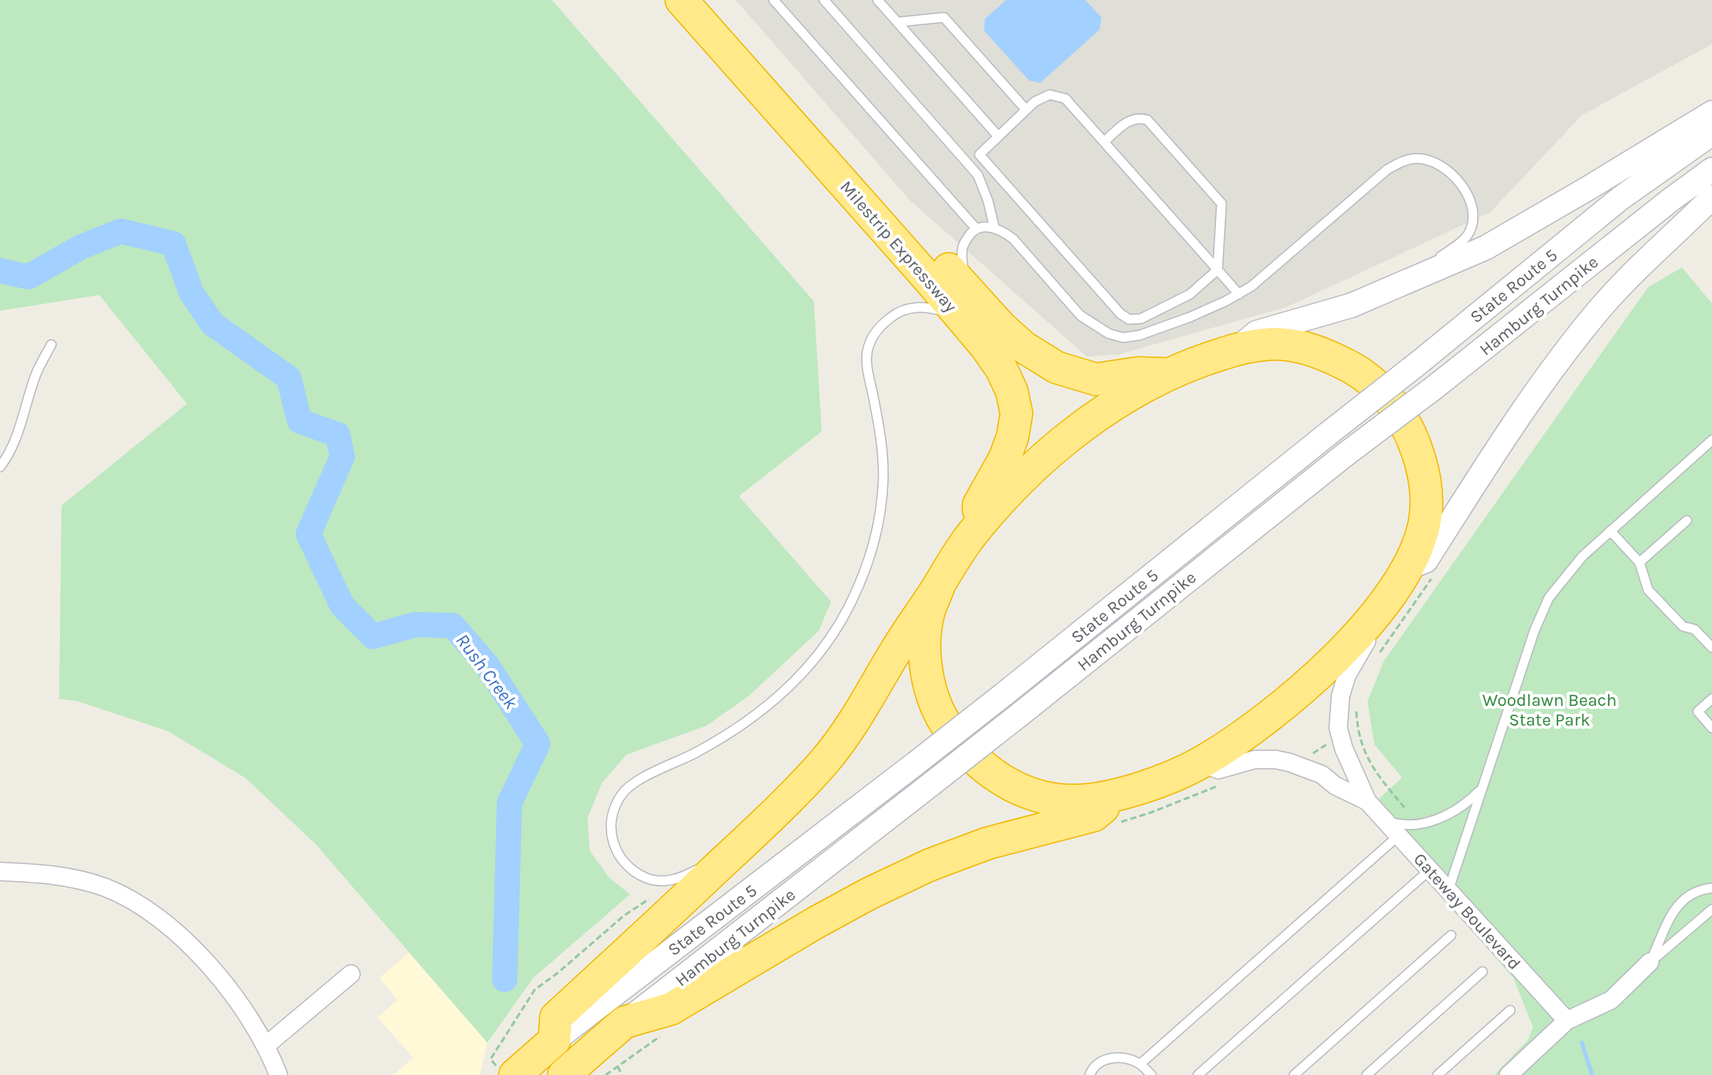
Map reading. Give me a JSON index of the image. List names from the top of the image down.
{
  "streets": {
    "highway": ["Milestrip Expressway", "State Route 5", "Hamburg Turnpike"],
    "street": ["Gateway Boulevard"]
  },
  "water": ["Rush Creek"],
  "parks": ["Woodlawn Beach State Park"]
}
